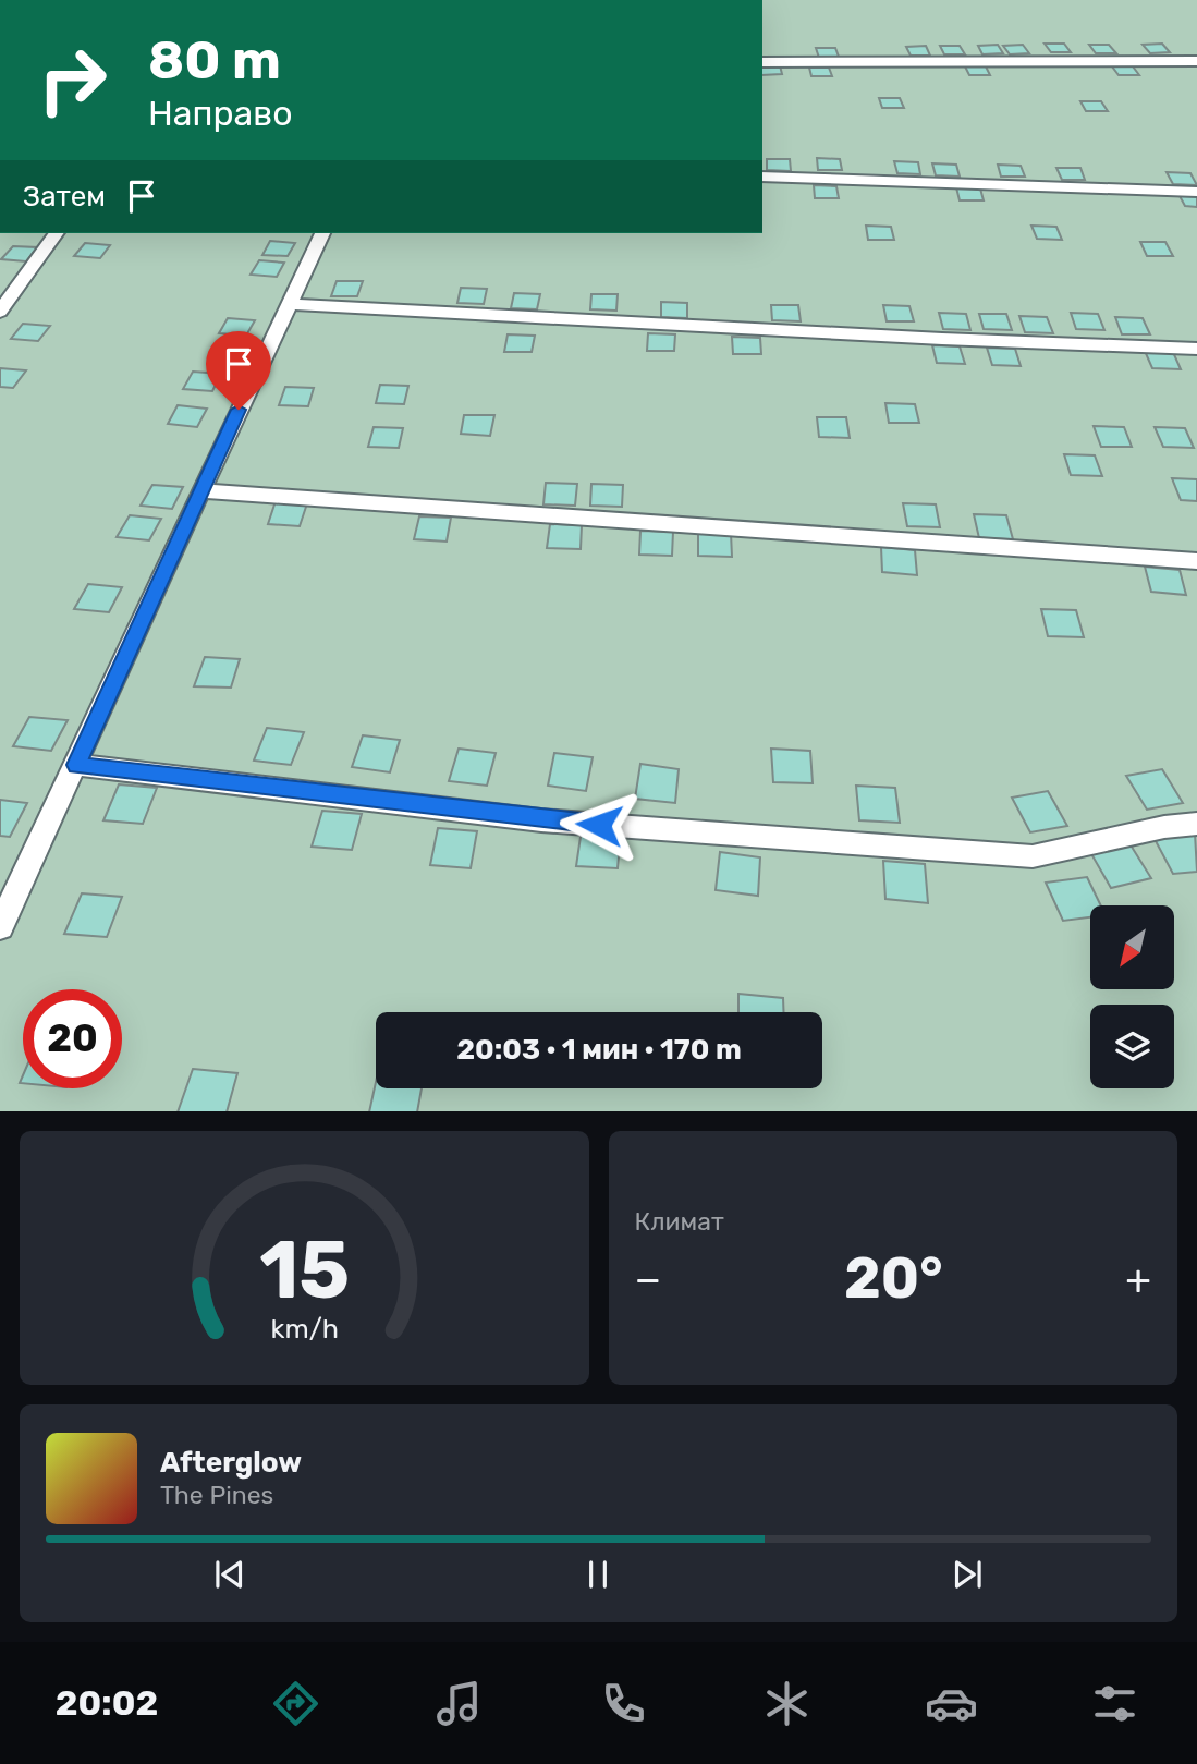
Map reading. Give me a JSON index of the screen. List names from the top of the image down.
{
  "north": "bottom left",
  "page": {
    "turn": ["80 m", "Направо"],
    "then": "Затем",
    "limit": "20",
    "trip": "20:03 · 1 мин · 170 m",
    "tile": "Климат",
    "heat": ["−", "20°", "+"],
    "song": ["Afterglow", "The Pines"],
    "tabs": "20:02",
    "gauge": ["15", "km/h"]
  }
}
